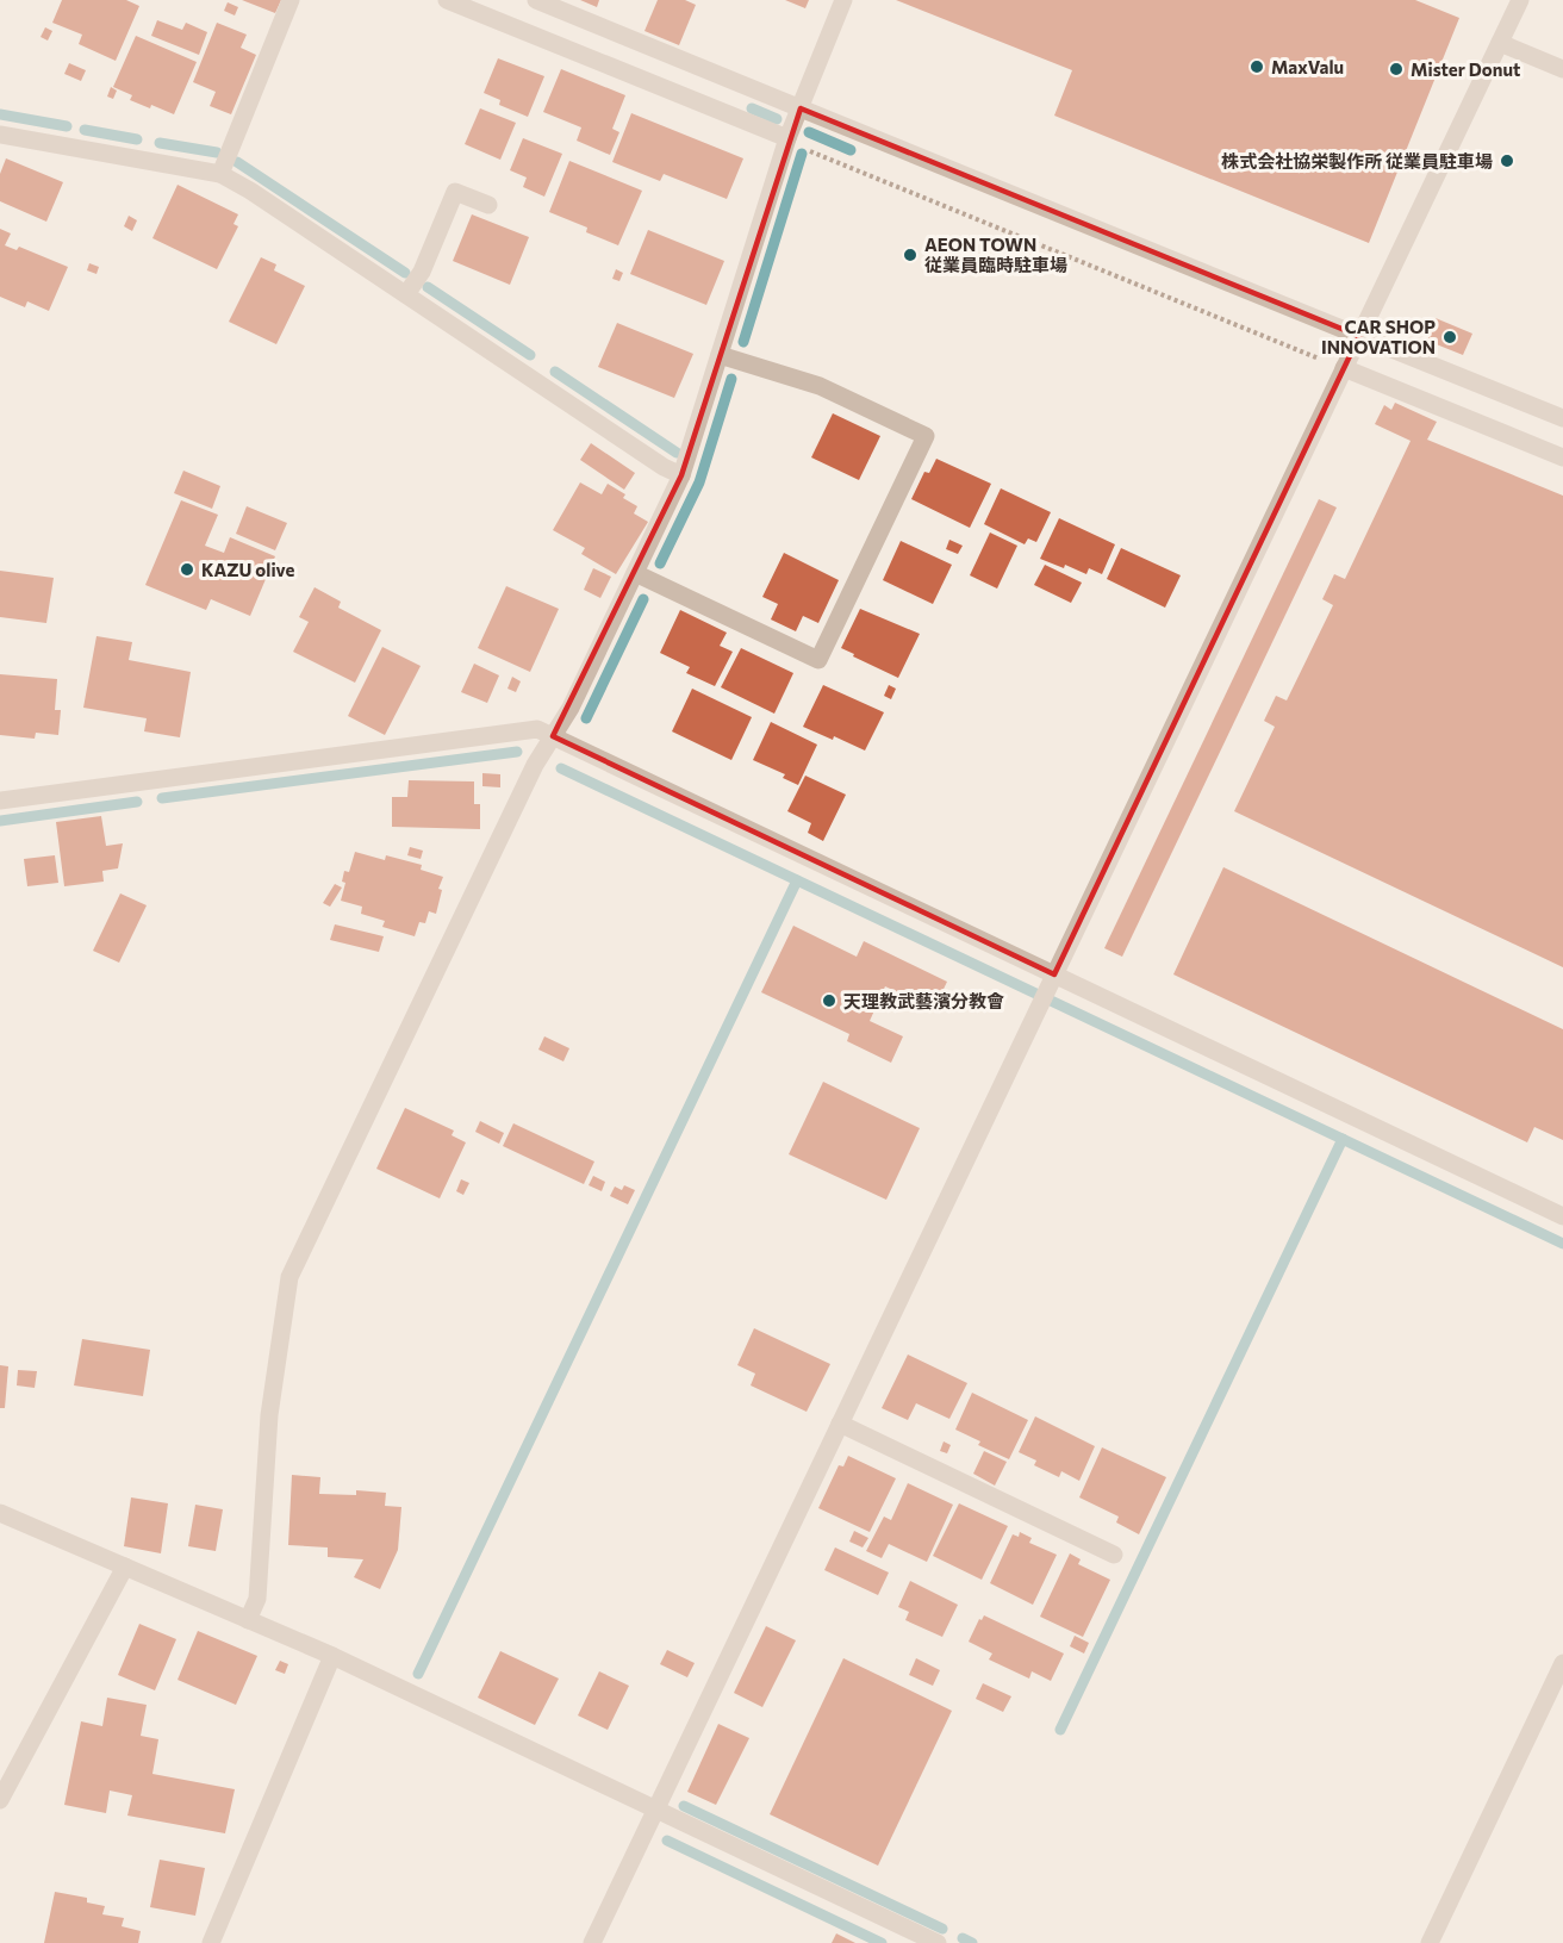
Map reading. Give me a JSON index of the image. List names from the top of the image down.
{
  "places": [
    "MaxValu",
    "Mister Donut",
    "株式会社協栄製作所 従業員駐車場",
    "AEON TOWN 従業員臨時駐車場",
    "CAR SHOP INNOVATION",
    "KAZU olive",
    "天理教武藝濱分教會"
  ]
}
